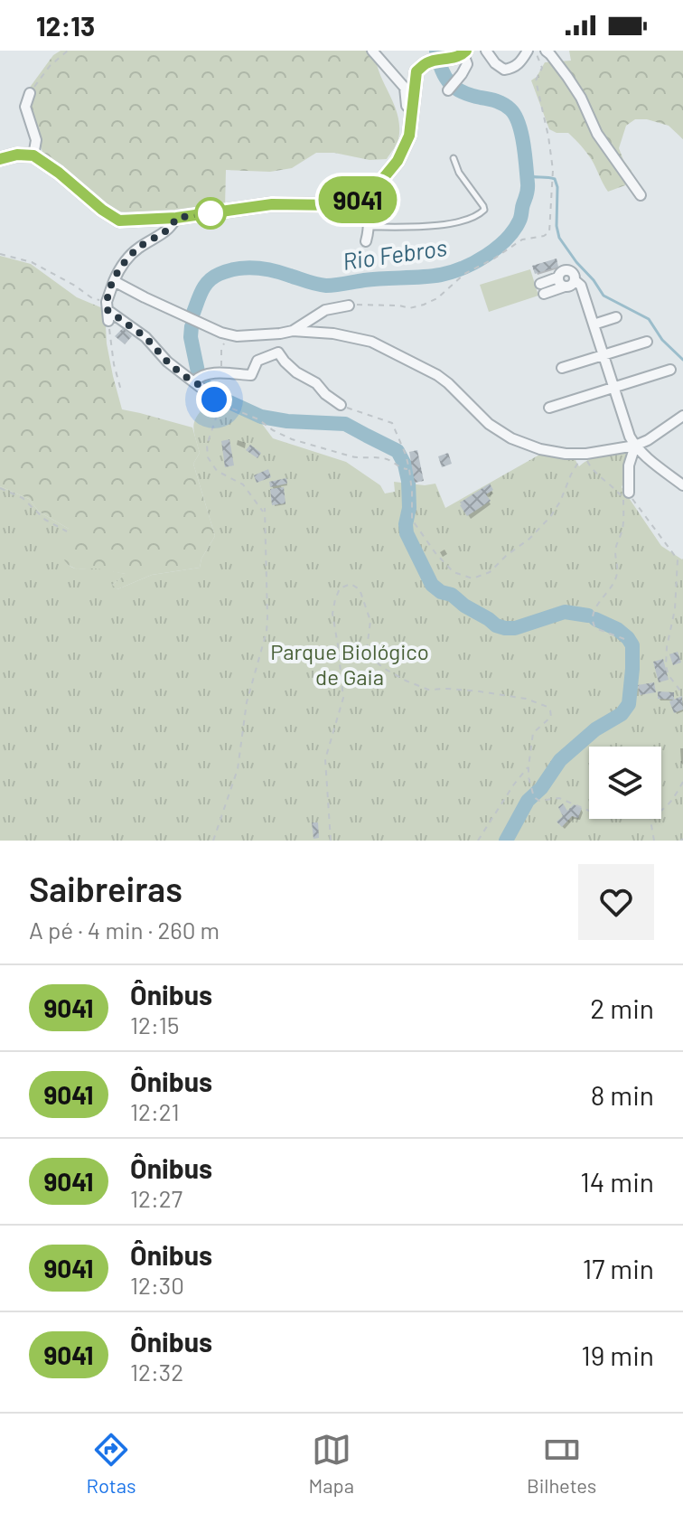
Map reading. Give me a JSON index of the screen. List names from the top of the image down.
{
  "water": ["Rio Febros"],
  "parks": ["Parque Biológico de Gaia"],
  "lines": ["bus line 9041"],
  "page": {
    "status": "12:13",
    "on_map": "9041",
    "heading": ["Saibreiras", "A pé · 4 min · 260 m"],
    "list": [
      {
        "mark": "9041",
        "name": "Ônibus",
        "note": "12:15",
        "value": "2 min"
      },
      {
        "mark": "9041",
        "name": "Ônibus",
        "note": "12:21",
        "value": "8 min"
      },
      {
        "mark": "9041",
        "name": "Ônibus",
        "note": "12:27",
        "value": "14 min"
      },
      {
        "mark": "9041",
        "name": "Ônibus",
        "note": "12:30",
        "value": "17 min"
      },
      {
        "mark": "9041",
        "name": "Ônibus",
        "note": "12:32",
        "value": "19 min"
      }
    ],
    "tabs": ["Rotas", "Mapa", "Bilhetes"]
  }
}
